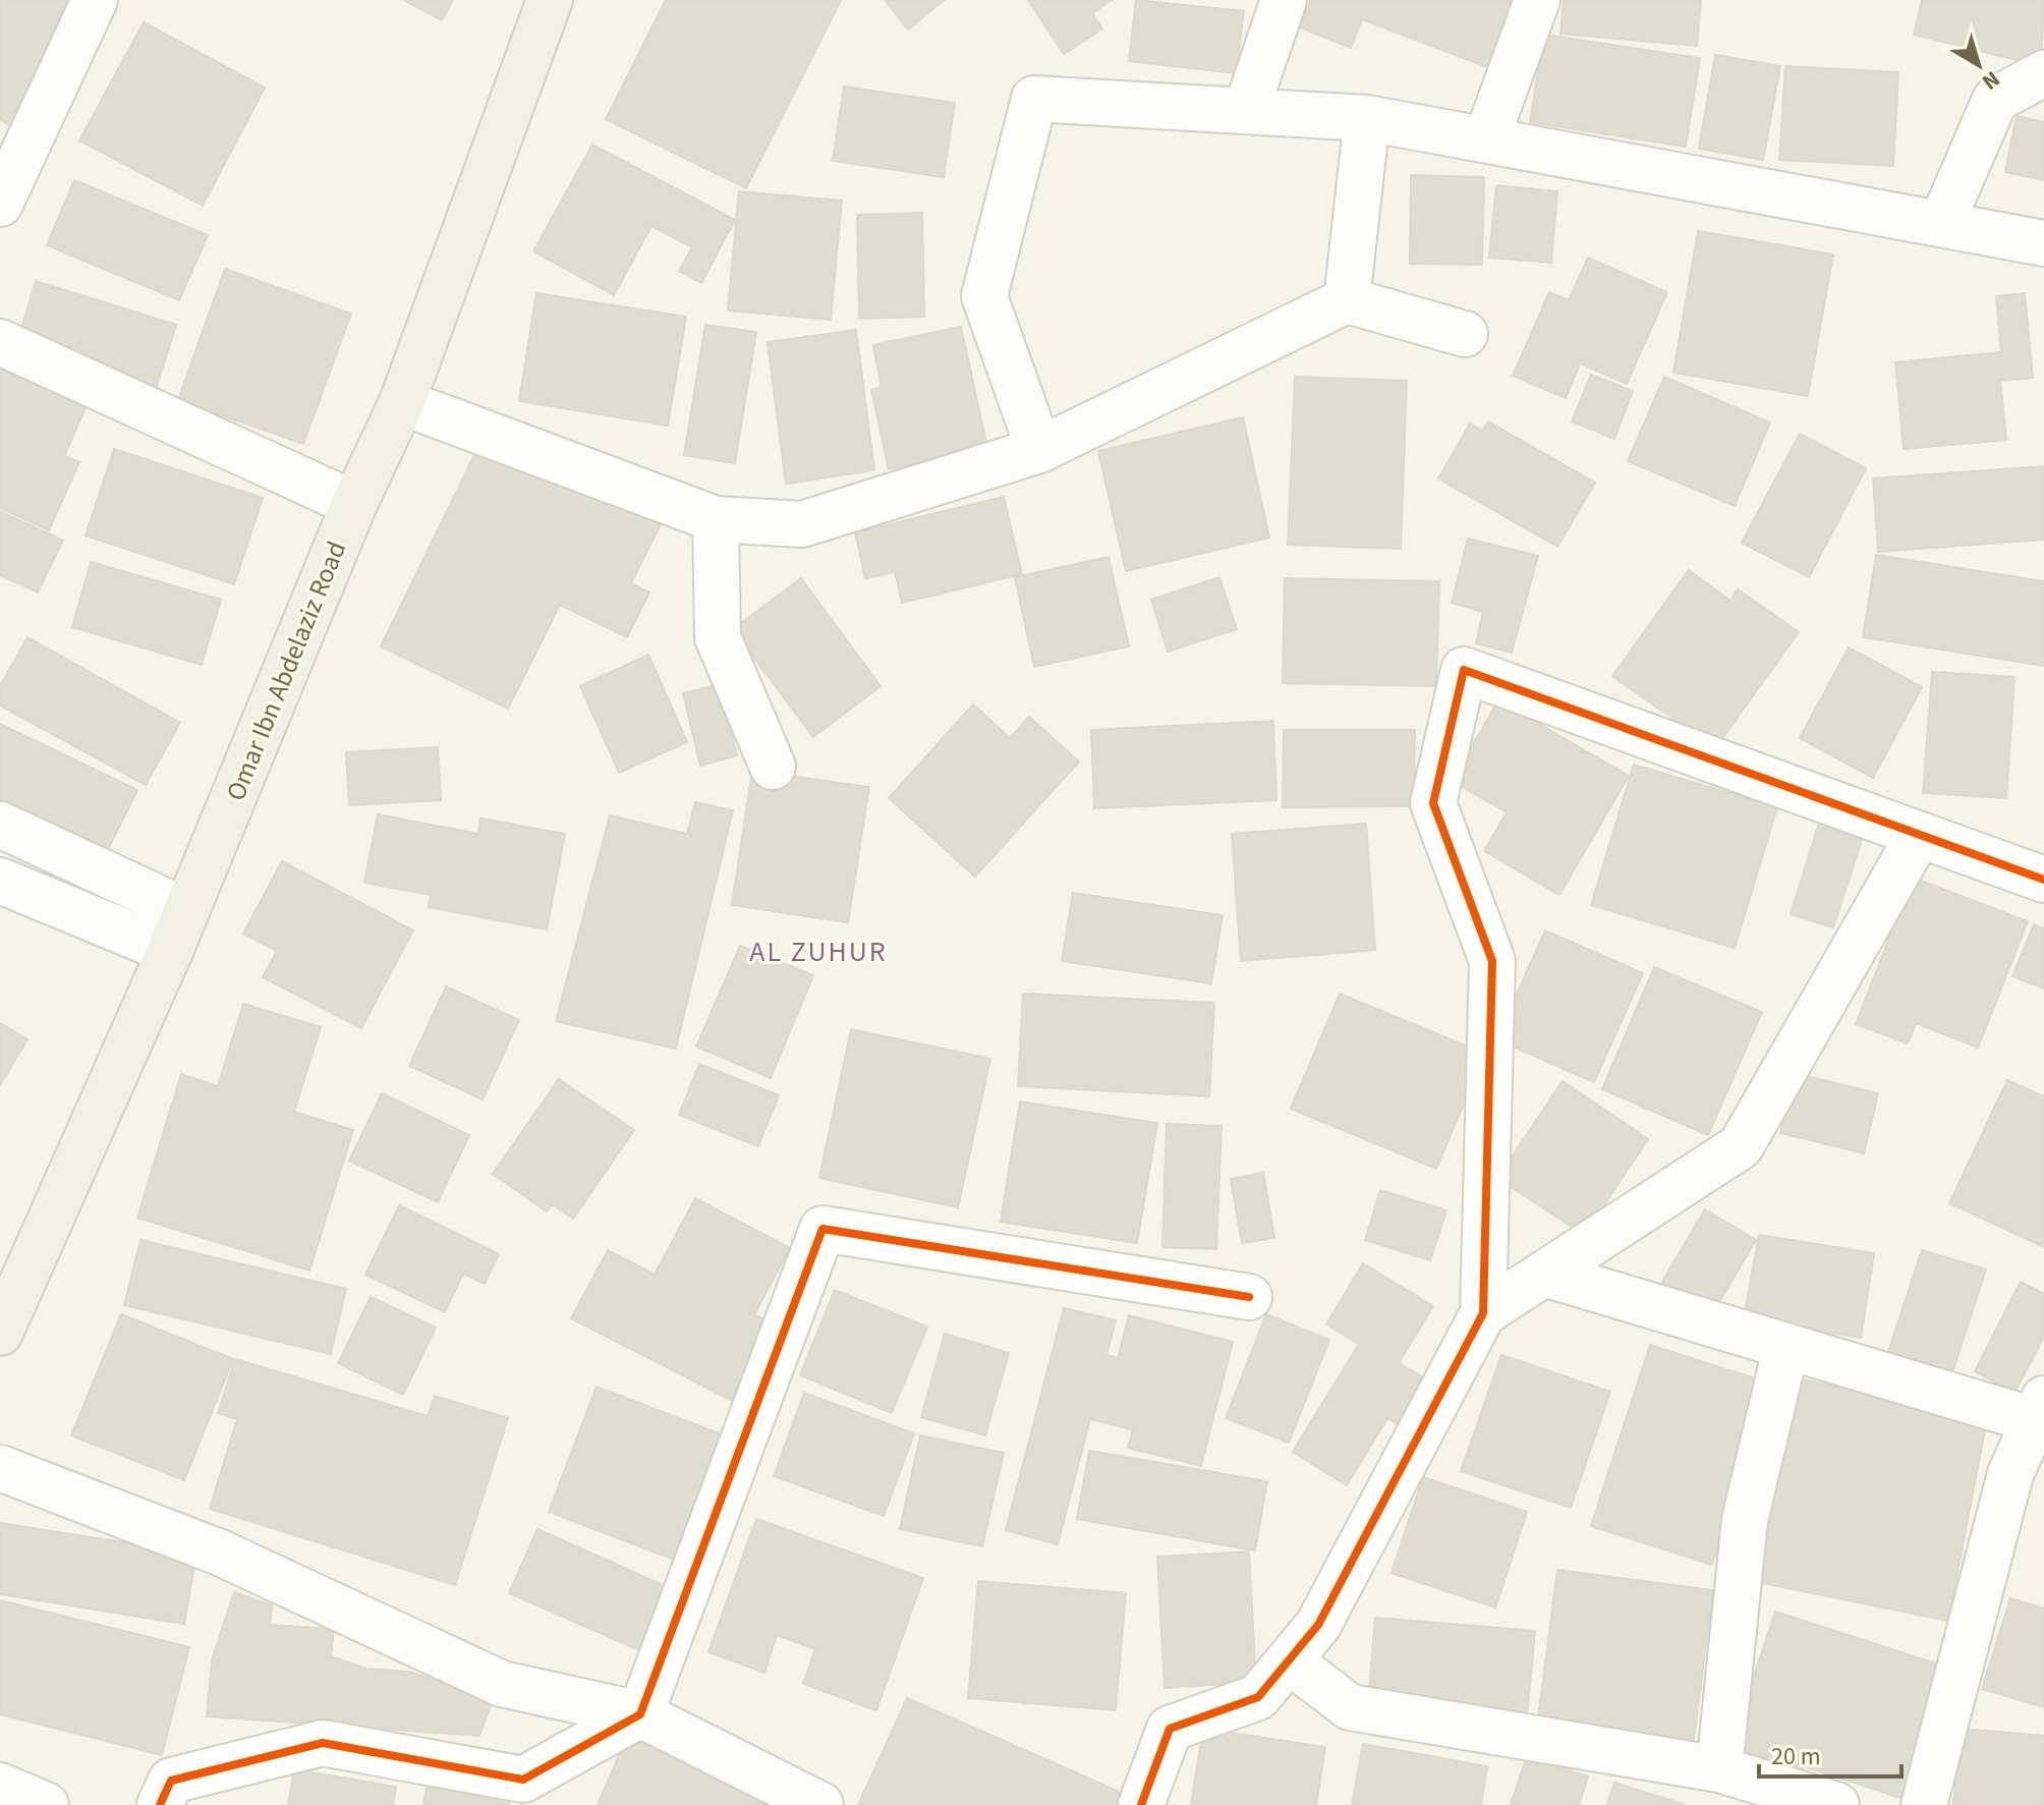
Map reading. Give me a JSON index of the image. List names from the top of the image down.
{
  "streets": {
    "main road": ["Omar Ibn Abdelaziz Road"]
  },
  "districts": ["AL ZUHUR"],
  "scale_bar": "20 m",
  "north": "bottom right"
}
